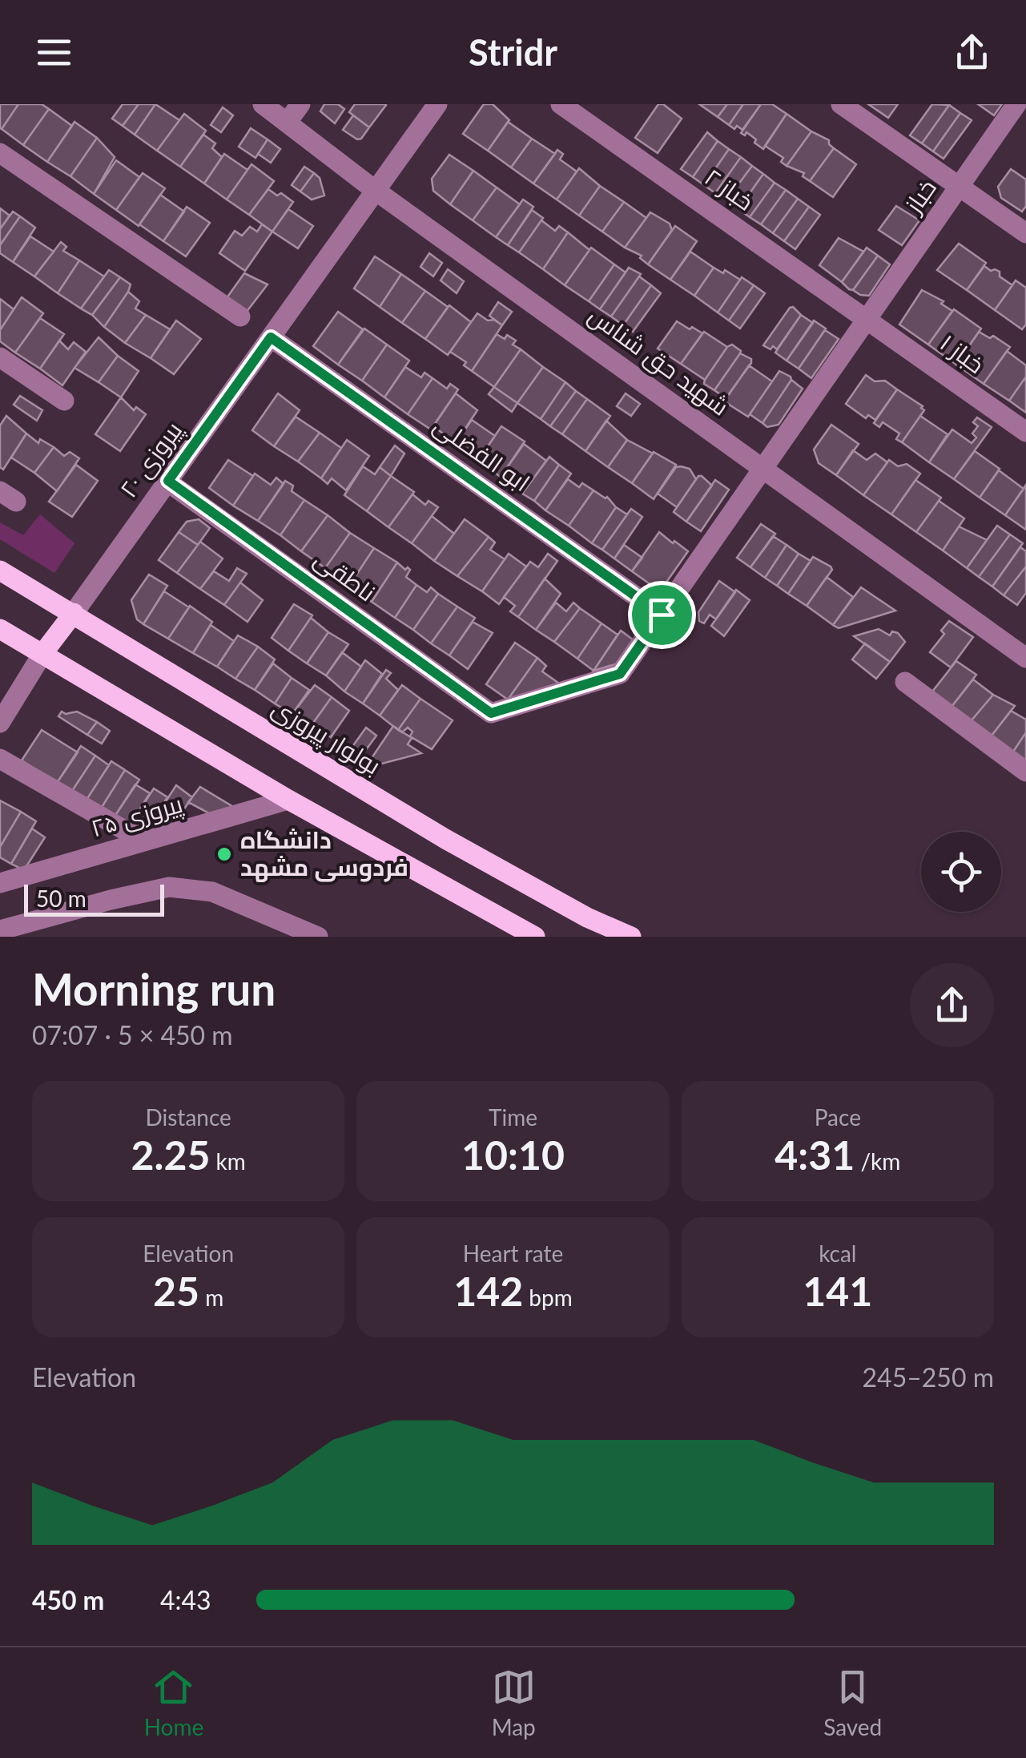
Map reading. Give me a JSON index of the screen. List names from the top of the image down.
{
  "streets": {
    "main road": ["بولوار پیروزی"],
    "street": [
      "خباز ۲",
      "خباز",
      "خباز ۱",
      "شهید حق شناس",
      "ابو الفضلی",
      "پیروزی ۲۰",
      "ناطقی",
      "پیروزی ۲۵"
    ]
  },
  "crossings": [
    ["خباز ۲", "خباز"],
    ["خباز ۲", "خباز ۱"],
    ["خباز", "خباز ۱"],
    ["خباز", "شهید حق شناس"],
    ["خباز", "ابو الفضلی"],
    ["خباز", "ناطقی"],
    ["شهید حق شناس", "پیروزی ۲۰"],
    ["ابو الفضلی", "پیروزی ۲۰"],
    ["پیروزی ۲۰", "ناطقی"],
    ["پیروزی ۲۰", "بولوار پیروزی"]
  ],
  "places": ["دانشگاه فردوسی مشهد"],
  "scale_bar": "50 m",
  "page": {
    "header": "Stridr",
    "scale": "50 m",
    "heading": ["Morning run", "07:07 · 5 × 450 m"],
    "stats": [
      ["Distance", "2.25 km"],
      ["Time", "10:10"],
      ["Pace", "4:31 /km"],
      ["Elevation", "25 m"],
      ["Heart rate", "142 bpm"],
      ["kcal", "141"]
    ],
    "chart": ["Elevation", "245–250 m"],
    "list": [
      {
        "name": "450 m",
        "note": "4:43"
      }
    ],
    "tabs": ["Home", "Map", "Saved"]
  }
}
